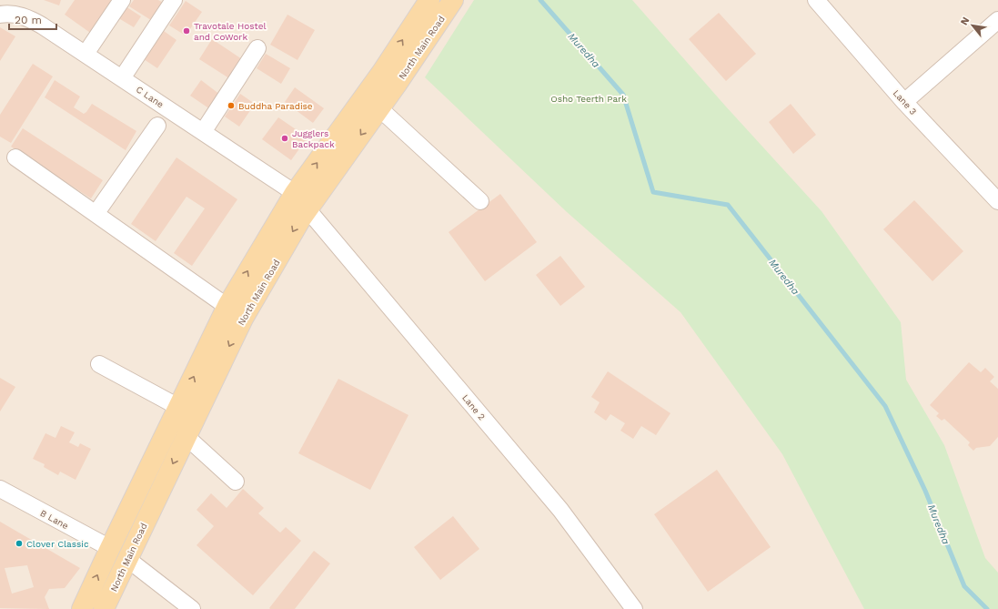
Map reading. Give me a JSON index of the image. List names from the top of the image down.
{
  "streets": {
    "main road": ["North Main Road"],
    "street": [
      "C Lane",
      "Lane 3",
      "Lane 2",
      "B Lane"
    ]
  },
  "crossings": [
    ["North Main Road", "C Lane"],
    ["North Main Road", "Lane 2"],
    ["North Main Road", "B Lane"]
  ],
  "water": ["Muredha"],
  "parks": ["Osho Teerth Park"],
  "places": [
    "Travotale Hostel and CoWork",
    "Buddha Paradise",
    "Jugglers Backpack",
    "Clover Classic"
  ],
  "scale_bar": "20 m",
  "north": "top left"
}
